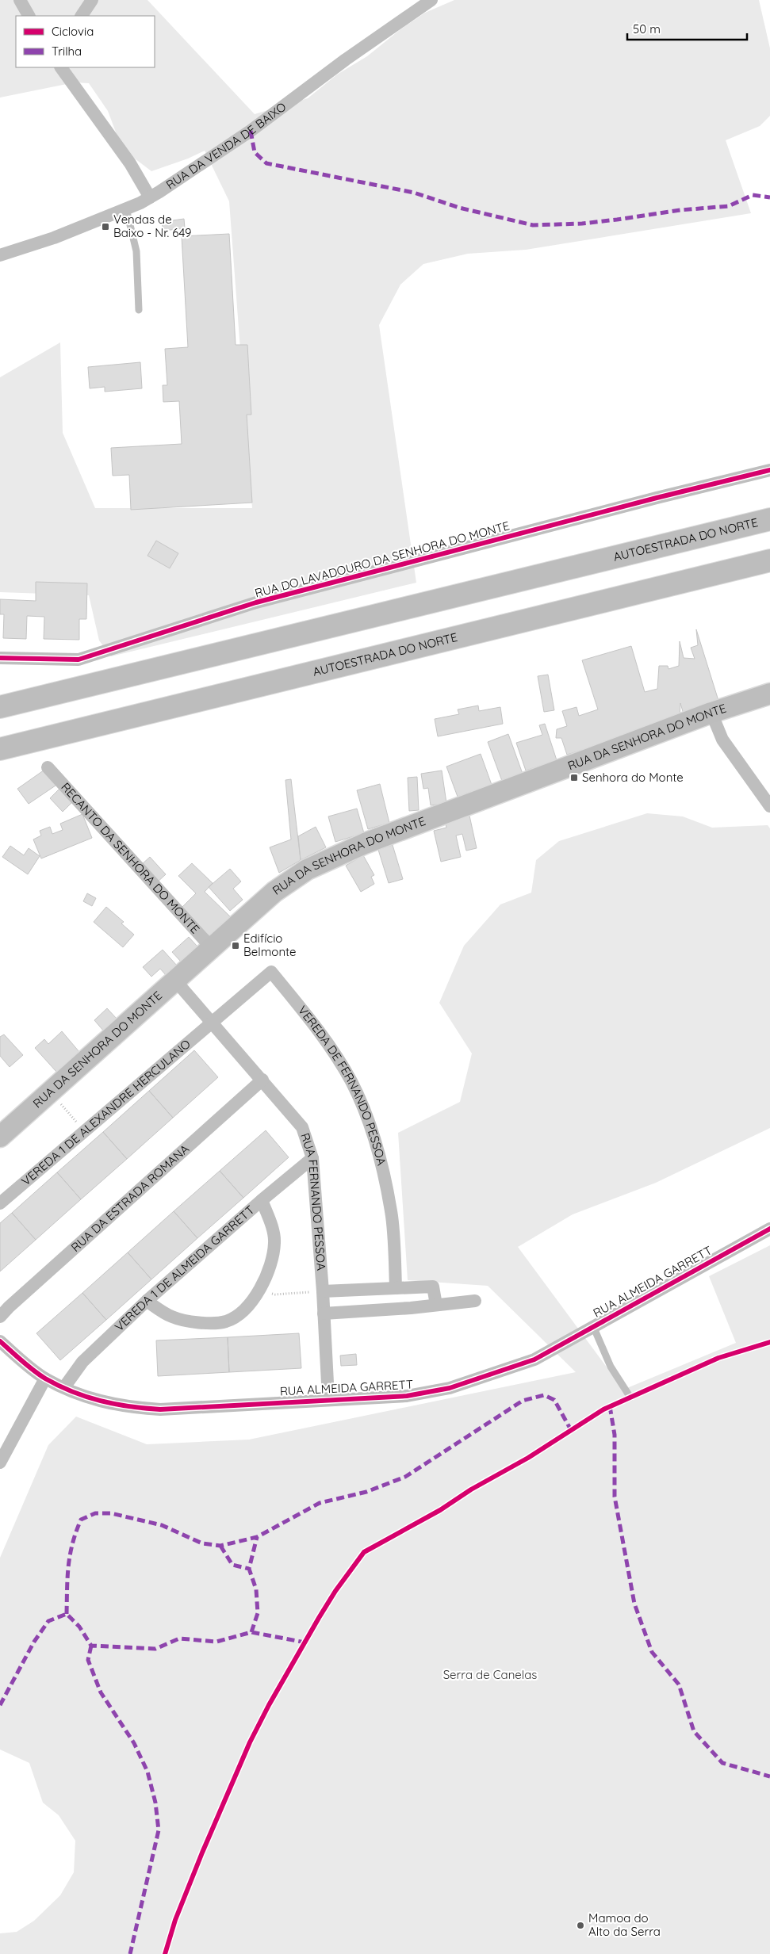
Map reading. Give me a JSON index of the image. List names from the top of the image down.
{
  "streets": {
    "highway": ["AUTOESTRADA DO NORTE"],
    "main road": ["RUA DA SENHORA DO MONTE"],
    "street": [
      "RUA DA VENDA DE BAIXO",
      "RUA DO LAVADOURO DA SENHORA DO MONTE",
      "RECANTO DA SENHORA DO MONTE",
      "VEREDA DE FERNANDO PESSOA",
      "VEREDA 1 DE ALEXANDRE HERCULANO",
      "RUA DA ESTRADA ROMANA",
      "RUA FERNANDO PESSOA",
      "VEREDA 1 DE ALMEIDA GARRETT",
      "RUA ALMEIDA GARRETT"
    ]
  },
  "crossings": [
    ["RUA DA SENHORA DO MONTE", "RECANTO DA SENHORA DO MONTE"],
    ["RUA DA SENHORA DO MONTE", "RUA FERNANDO PESSOA"],
    ["VEREDA DE FERNANDO PESSOA", "VEREDA 1 DE ALEXANDRE HERCULANO"],
    ["VEREDA DE FERNANDO PESSOA", "RUA FERNANDO PESSOA"],
    ["VEREDA 1 DE ALEXANDRE HERCULANO", "RUA FERNANDO PESSOA"],
    ["RUA DA ESTRADA ROMANA", "RUA FERNANDO PESSOA"],
    ["RUA FERNANDO PESSOA", "VEREDA 1 DE ALMEIDA GARRETT"],
    ["RUA FERNANDO PESSOA", "RUA ALMEIDA GARRETT"],
    ["VEREDA 1 DE ALMEIDA GARRETT", "RUA ALMEIDA GARRETT"]
  ],
  "parks": ["Serra de Canelas"],
  "places": {
    "transit": ["Vendas de Baixo - Nr. 649", "Senhora do Monte", "Edifício Belmonte"],
    "other": ["Mamoa do Alto da Serra"]
  },
  "legend": ["Ciclovia", "Trilha"],
  "scale_bar": "50 m"
}
